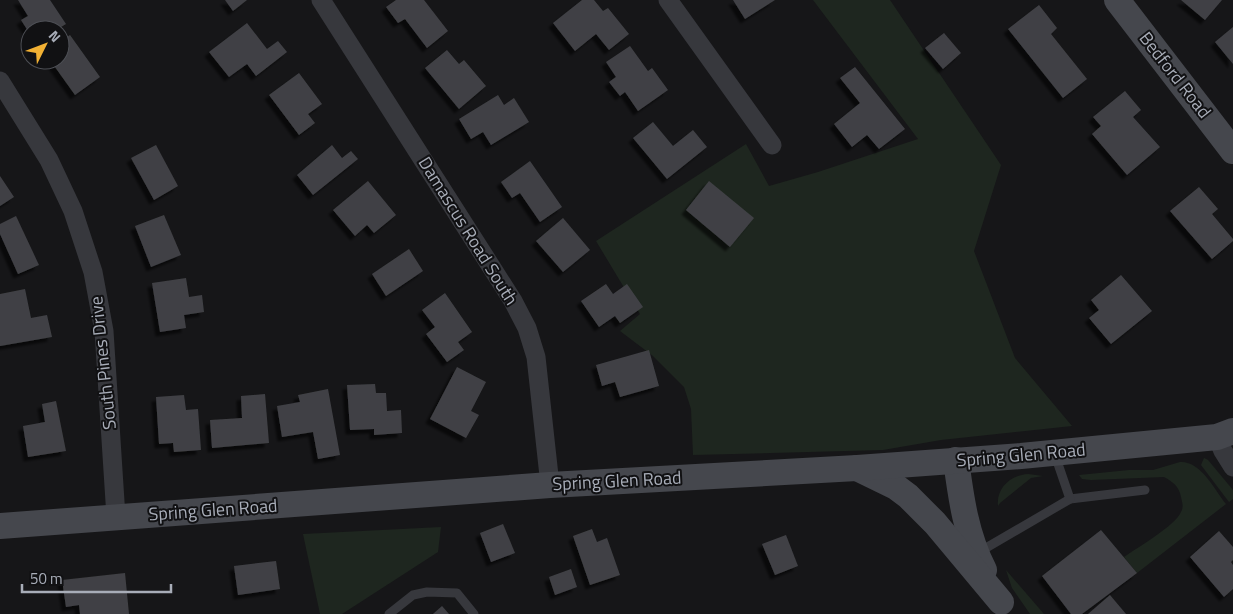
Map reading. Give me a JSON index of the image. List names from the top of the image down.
{
  "streets": {
    "street": [
      "Bedford Road",
      "Damascus Road South",
      "South Pines Drive",
      "Spring Glen Road"
    ]
  },
  "crossings": [
    ["Damascus Road South", "Spring Glen Road"],
    ["South Pines Drive", "Spring Glen Road"]
  ],
  "scale_bar": "50 m",
  "north": "top right"
}
